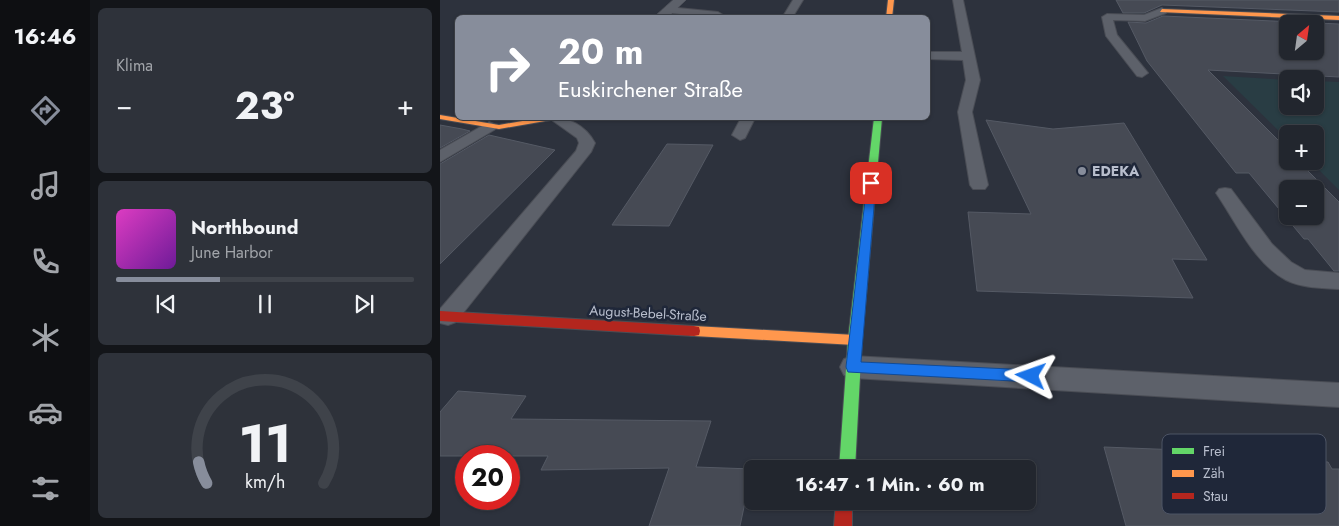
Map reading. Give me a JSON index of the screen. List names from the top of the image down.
{
  "streets": {
    "street": ["August-Bebel-Straße"]
  },
  "places": ["EDEKA"],
  "legend": ["Frei", "Zäh", "Stau"],
  "north": "top right",
  "page": {
    "tabs": "16:46",
    "tile": "Klima",
    "map_buttons": ["+", "−"],
    "turn": ["20 m", "Euskirchener Straße"],
    "heat": ["−", "23°", "+"],
    "song": ["Northbound", "June Harbor"],
    "limit": "20",
    "trip": "16:47 · 1 Min. · 60 m",
    "gauge": ["11", "km/h"]
  }
}
